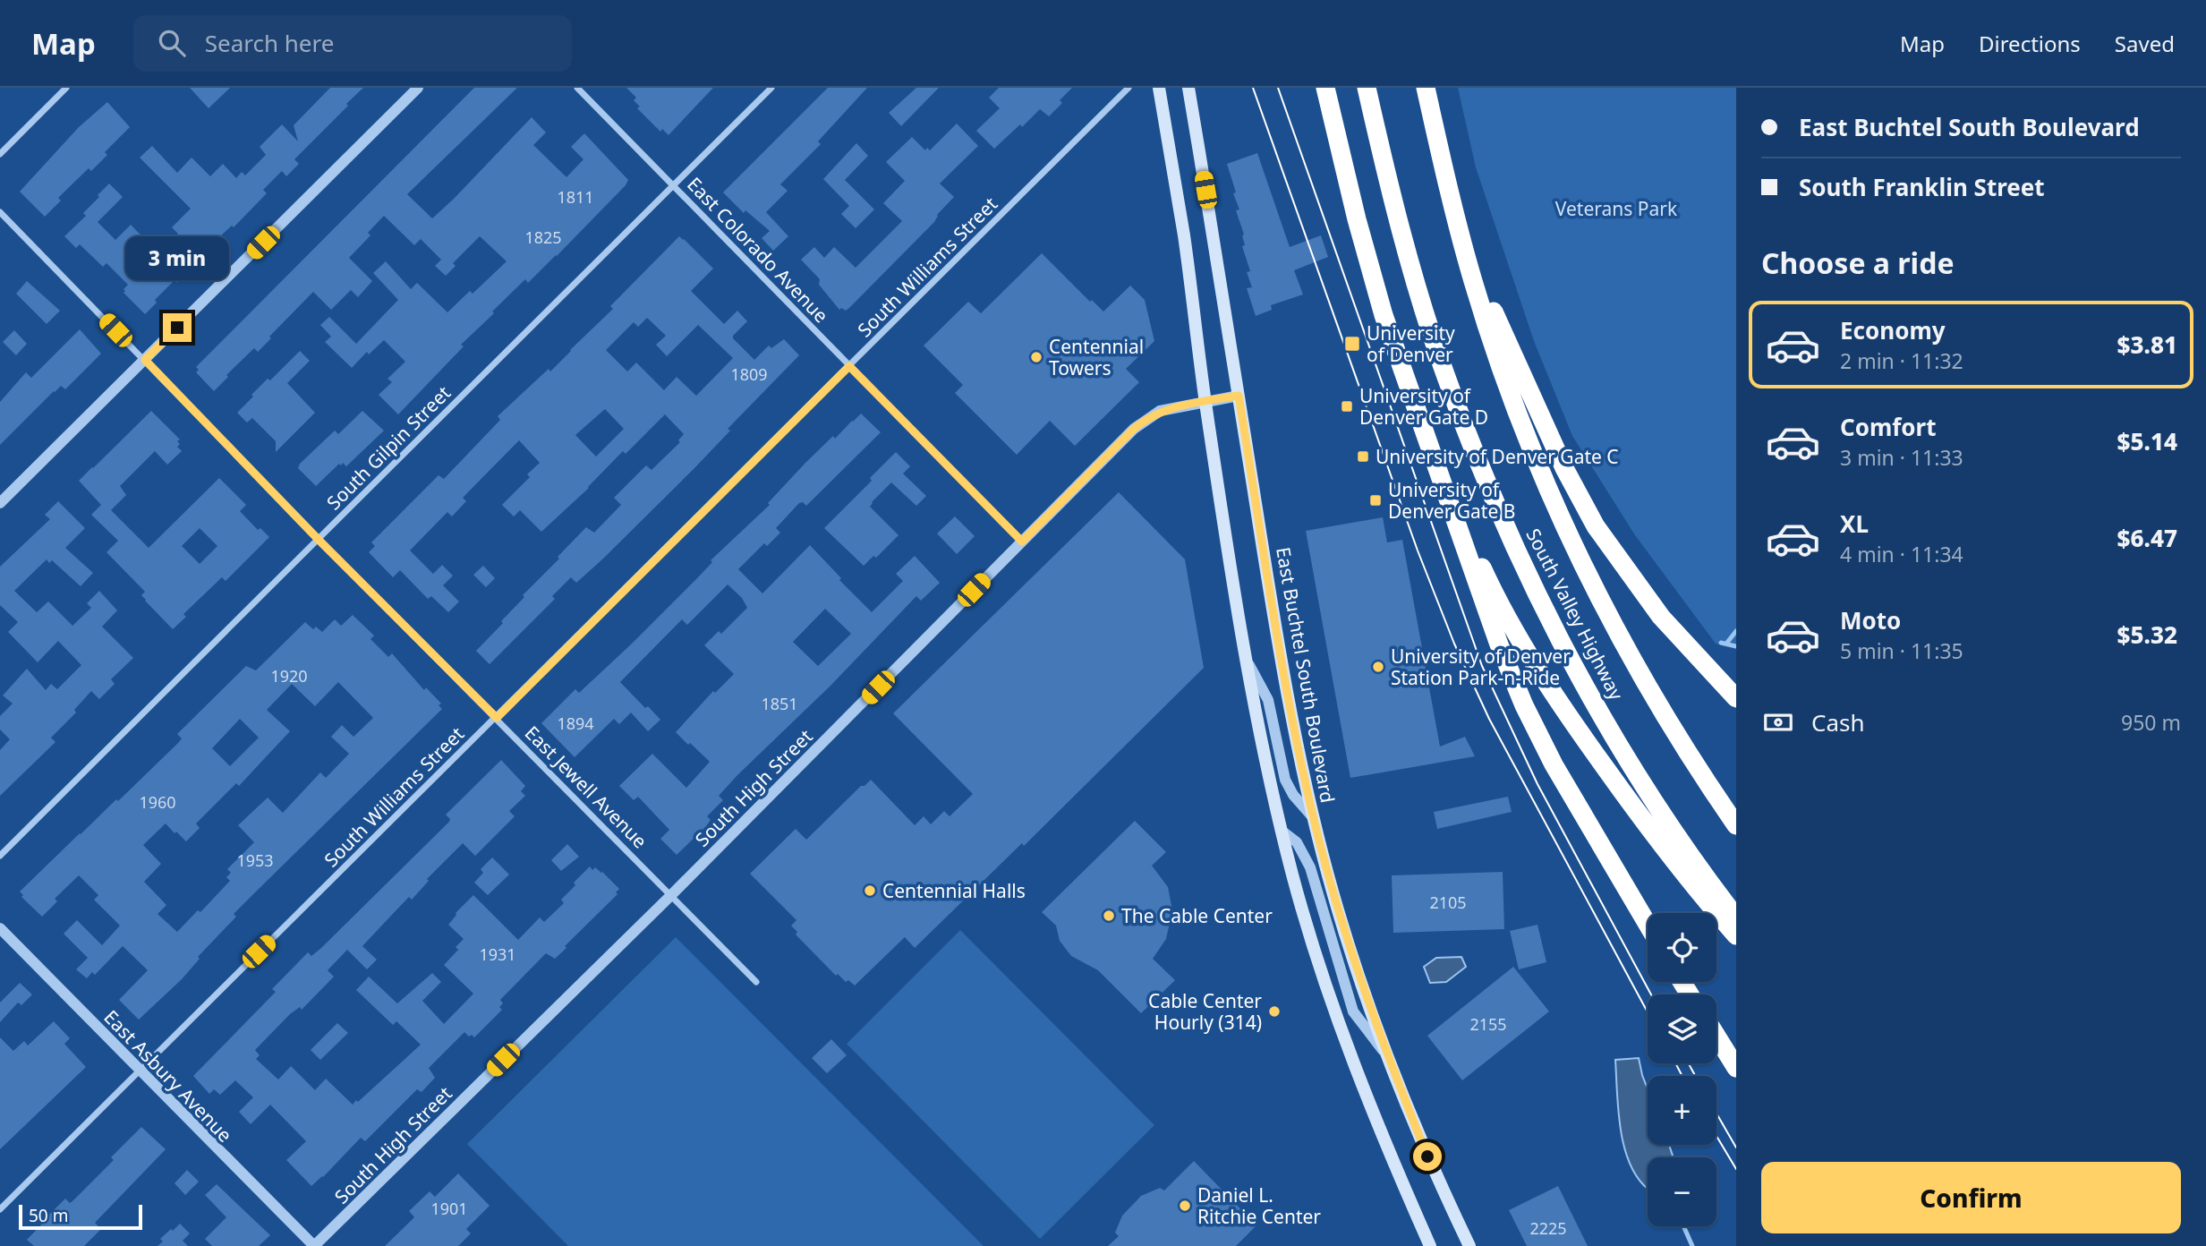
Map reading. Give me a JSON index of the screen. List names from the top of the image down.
{
  "streets": {
    "highway": ["South Valley Highway"],
    "main road": ["East Buchtel South Boulevard"],
    "street": [
      "East Colorado Avenue",
      "South Williams Street",
      "South Gilpin Street",
      "East Jewell Avenue",
      "South High Street",
      "East Asbury Avenue"
    ]
  },
  "crossings": [
    ["East Colorado Avenue", "South Williams Street"],
    ["East Colorado Avenue", "South Gilpin Street"],
    ["East Colorado Avenue", "South High Street"],
    ["South Williams Street", "East Jewell Avenue"],
    ["South Williams Street", "East Asbury Avenue"],
    ["South Gilpin Street", "East Jewell Avenue"],
    ["East Buchtel South Boulevard", "South High Street"],
    ["East Jewell Avenue", "South High Street"],
    ["South High Street", "East Asbury Avenue"]
  ],
  "parks": ["Veterans Park"],
  "places": {
    "transit": [
      "University of Denver",
      "University of Denver Gate D",
      "University of Denver Gate C",
      "University of Denver Gate B"
    ],
    "other": [
      "Centennial Towers",
      "University of Denver Station Park-n-Ride",
      "Centennial Halls",
      "The Cable Center",
      "Cable Center Hourly (314)",
      "Daniel L. Ritchie Center"
    ]
  },
  "house_numbers": [
    "1811",
    "1825",
    "1809",
    "1920",
    "1851",
    "1894",
    "1960",
    "1953",
    "2105",
    "1931",
    "2155",
    "1901",
    "2225"
  ],
  "scale_bar": "50 m",
  "page": {
    "header": "Map",
    "search": "Search here",
    "nav": ["Map", "Directions", "Saved"],
    "banner": ["East Buchtel South Boulevard", "South Franklin Street"],
    "heading": "Choose a ride",
    "bubble": "3 min",
    "list": [
      {
        "name": "Economy",
        "note": "2 min · 11:32",
        "value": "$3.81"
      },
      {
        "name": "Comfort",
        "note": "3 min · 11:33",
        "value": "$5.14"
      },
      {
        "name": "XL",
        "note": "4 min · 11:34",
        "value": "$6.47"
      },
      {
        "name": "Moto",
        "note": "5 min · 11:35",
        "value": "$5.32"
      }
    ],
    "pay": ["Cash", "950 m"],
    "map_buttons": ["+", "−"],
    "buttons": "Confirm",
    "scale": "50 m"
  }
}
